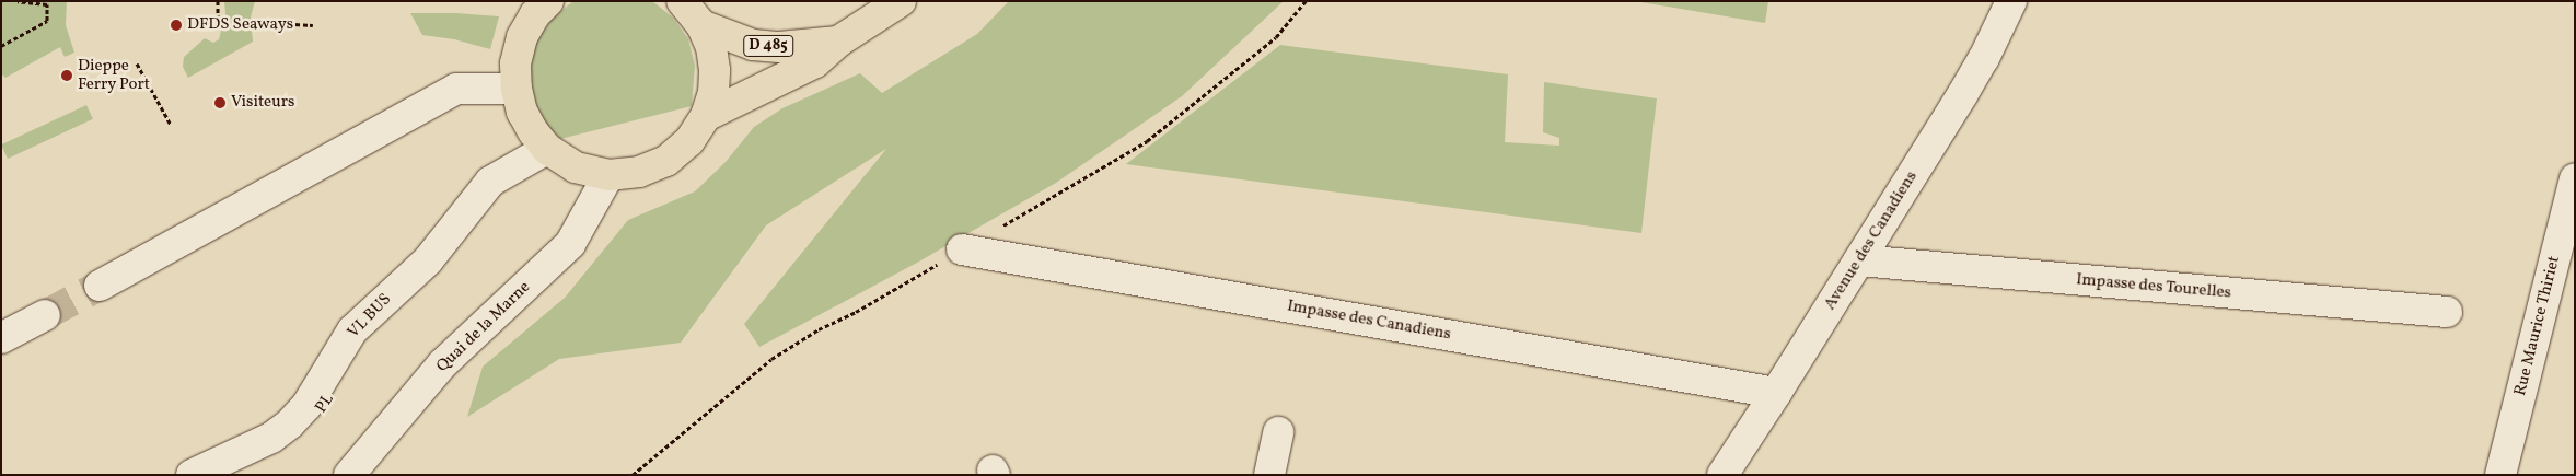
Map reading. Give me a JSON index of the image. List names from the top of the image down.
{
  "streets": {
    "main road": ["D 485"],
    "street": [
      "Avenue des Canadiens",
      "Impasse des Tourelles",
      "VL BUS",
      "Impasse des Canadiens",
      "Rue Maurice Thiriet",
      "Quai de la Marne",
      "PL"
    ]
  },
  "crossings": [
    ["Avenue des Canadiens", "Impasse des Tourelles"],
    ["Avenue des Canadiens", "Impasse des Canadiens"],
    ["VL BUS", "PL"]
  ],
  "places": ["DFDS Seaways", "Dieppe Ferry Port", "Visiteurs"]
}
